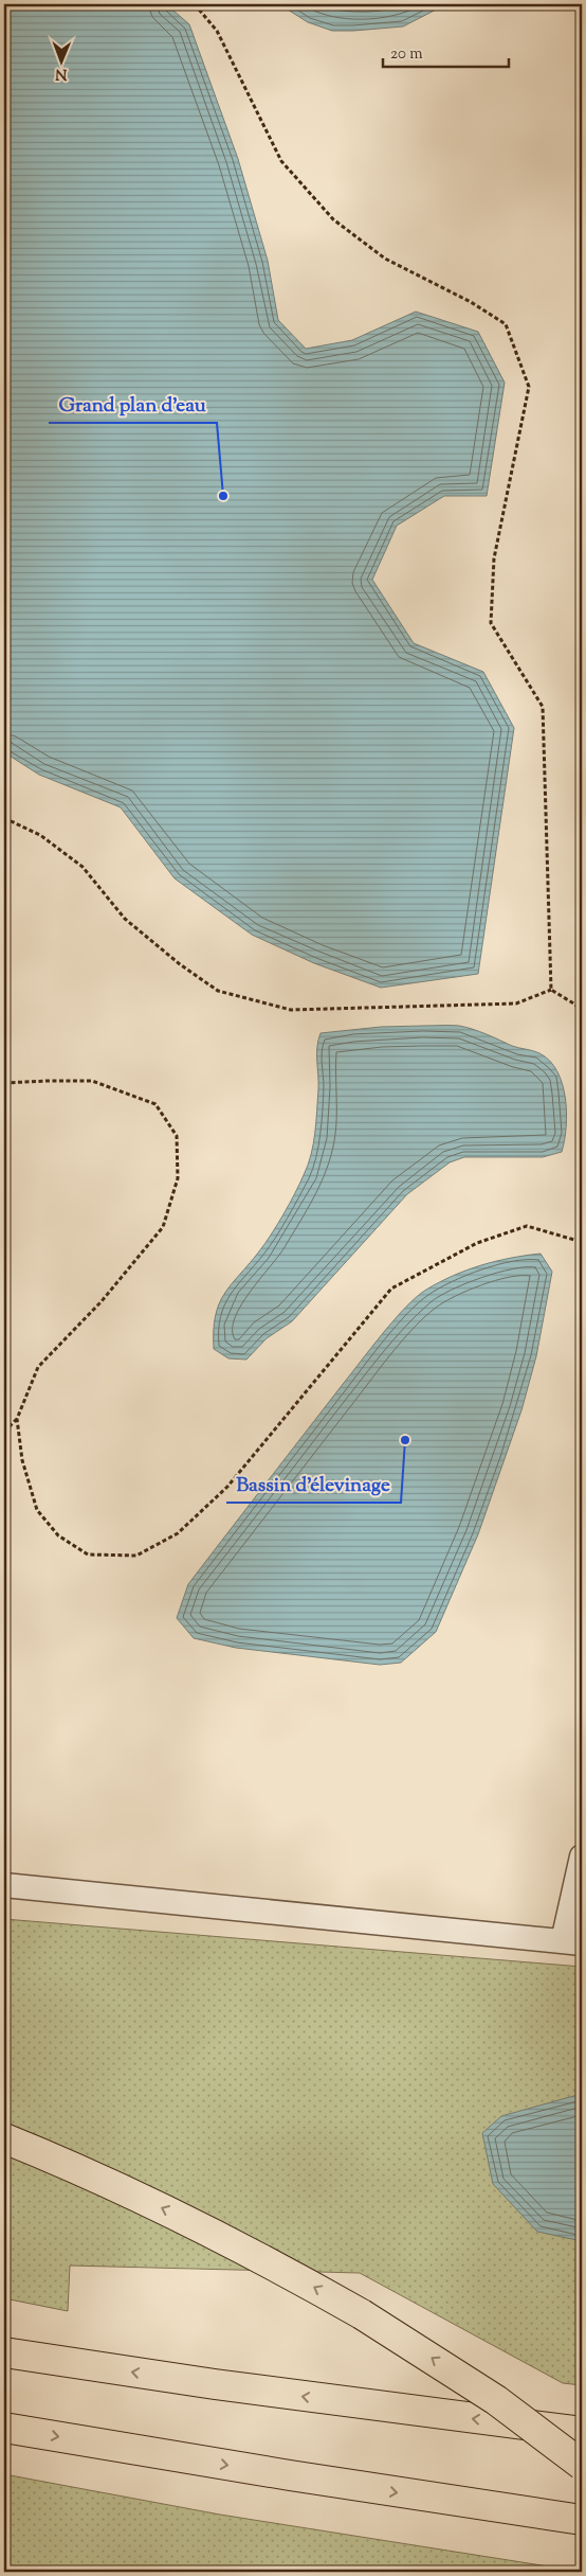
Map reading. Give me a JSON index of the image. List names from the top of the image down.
{
  "places": ["Grand plan d'eau", "Bassin d'élevinage"],
  "scale_bar": "20 m",
  "north": "bottom"
}
